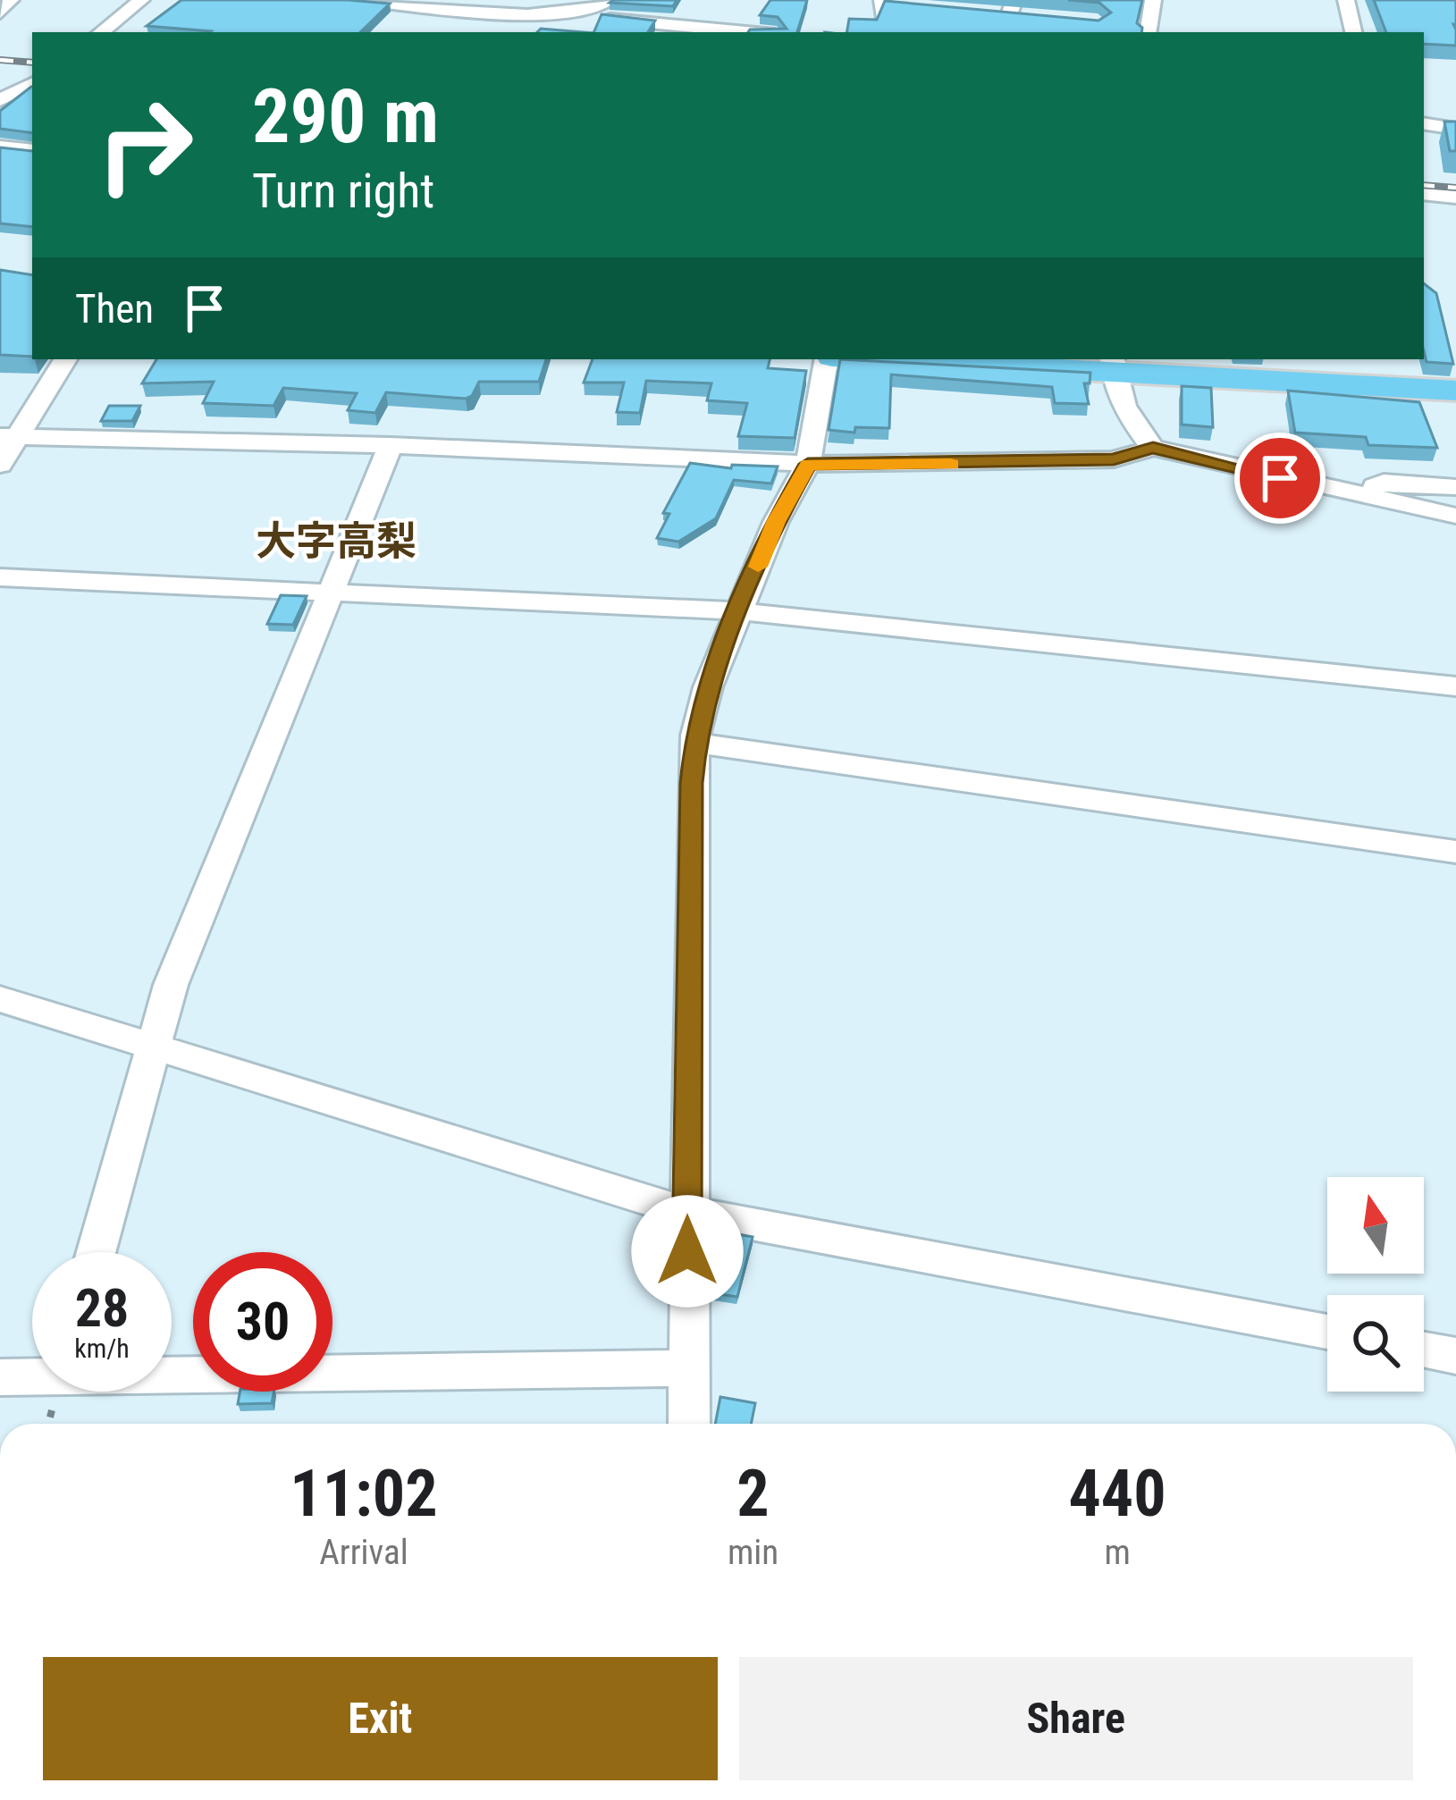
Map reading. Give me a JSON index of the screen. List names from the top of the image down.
{
  "districts": ["大字高梨"],
  "north": "top",
  "page": {
    "turn": ["290 m", "Turn right"],
    "then": "Then",
    "speed": "28 km/h",
    "limit": "30",
    "eta": [
      "11:02",
      "Arrival",
      "2",
      "min",
      "440",
      "m"
    ],
    "buttons": ["Exit", "Share"]
  }
}
